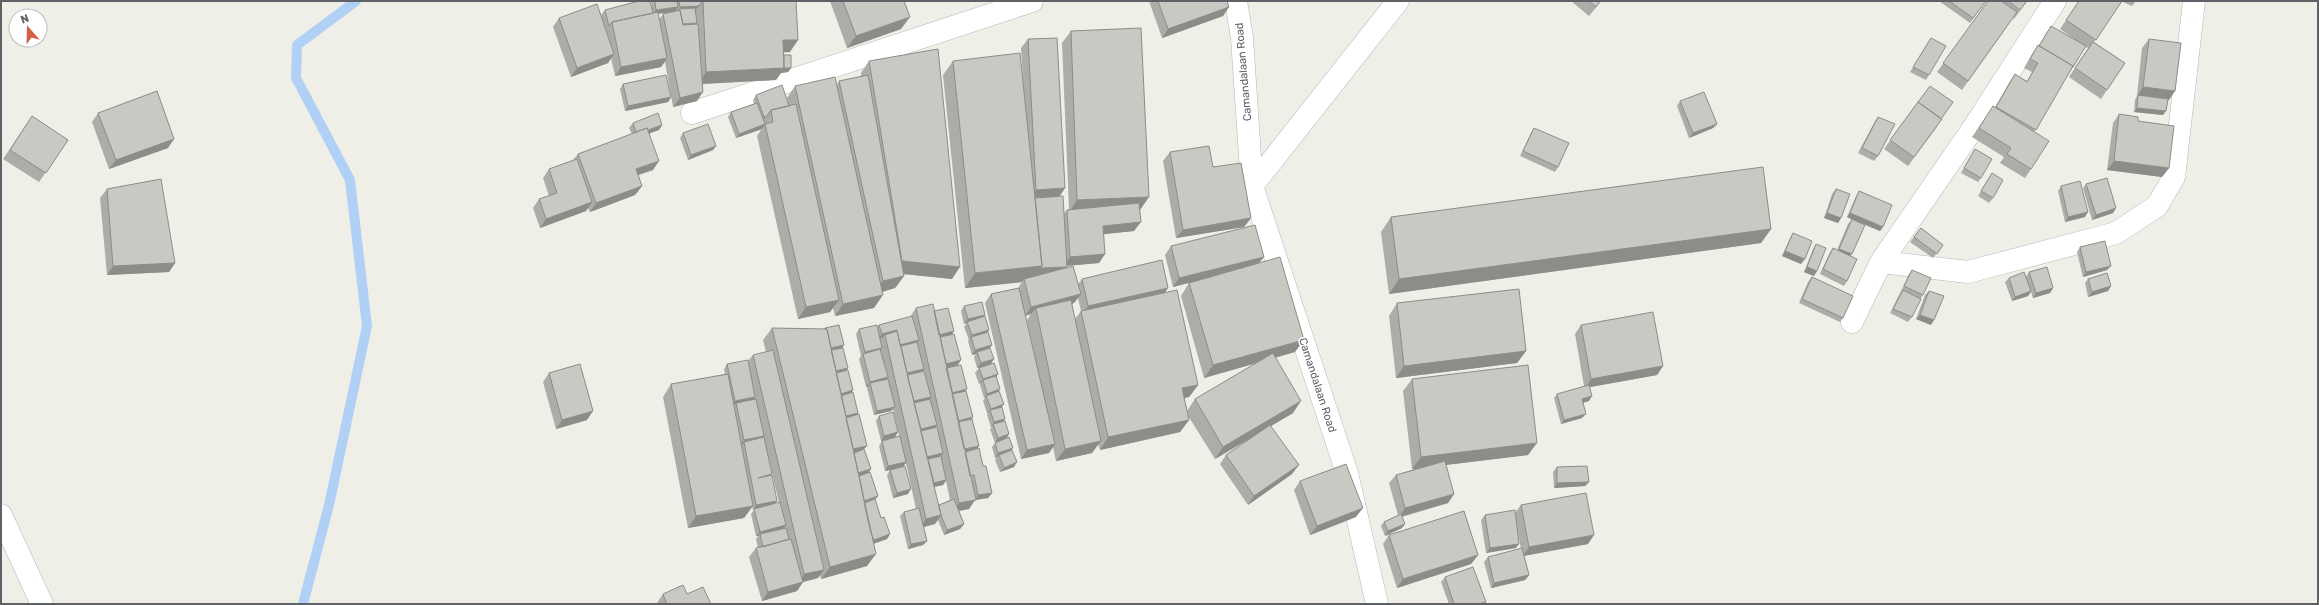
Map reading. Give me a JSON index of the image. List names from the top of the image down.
{
  "streets": {
    "street": ["Camandalaan Road"]
  },
  "north": "top"
}
